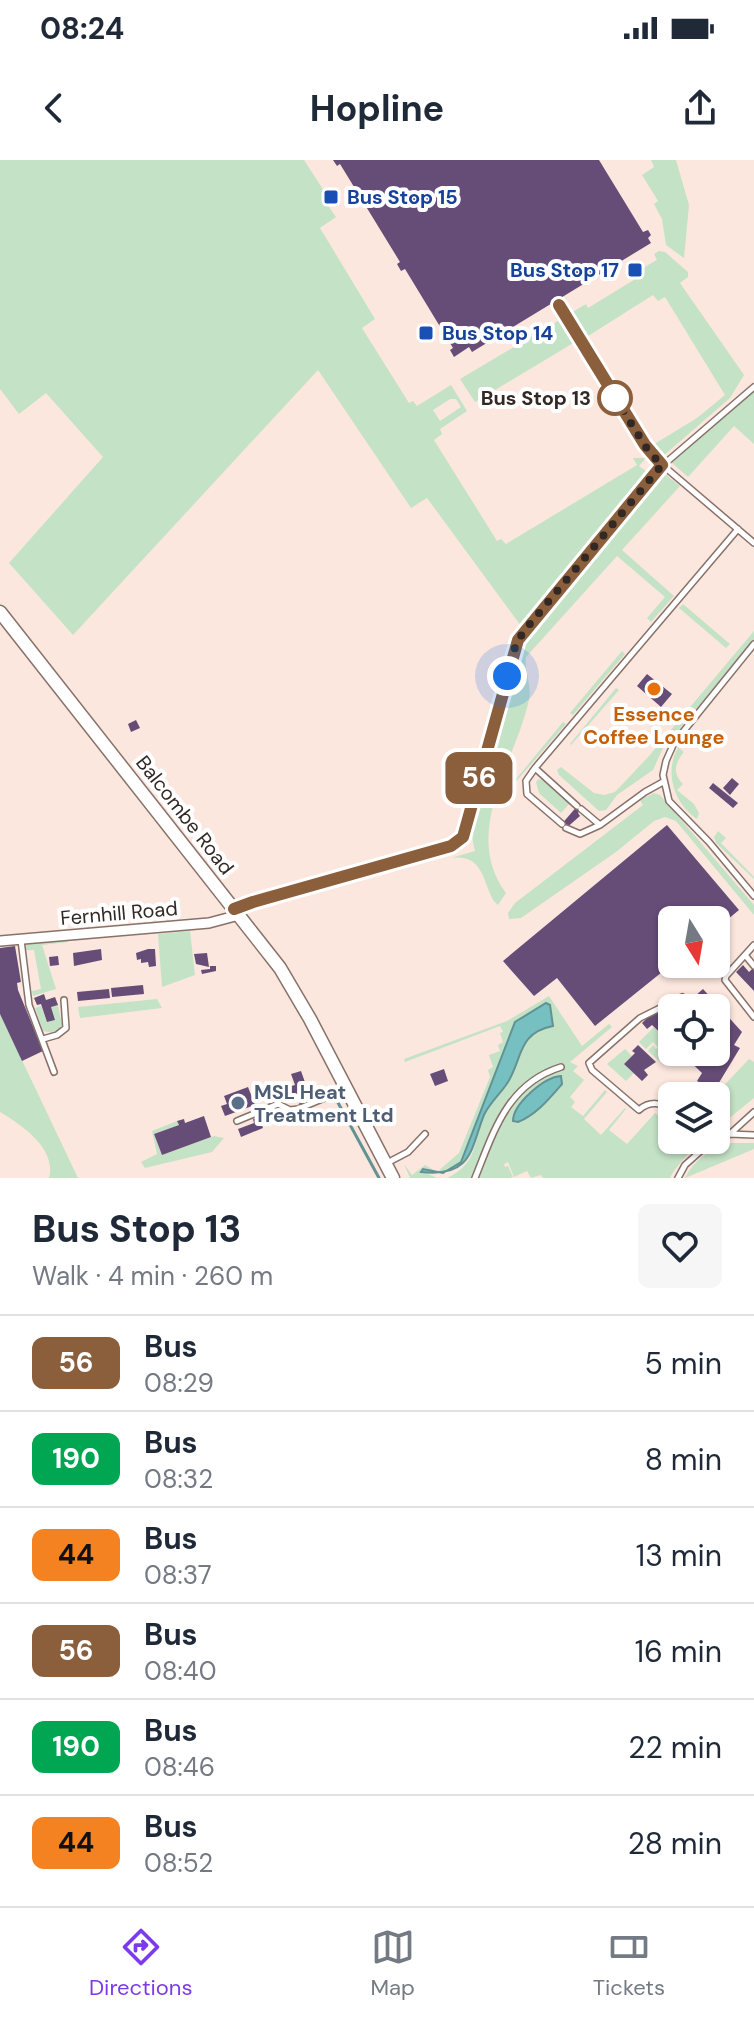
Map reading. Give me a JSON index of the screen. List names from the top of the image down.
{
  "streets": {
    "main road": ["Balcombe Road"],
    "street": ["Fernhill Road"]
  },
  "crossings": [
    ["Balcombe Road", "Fernhill Road"]
  ],
  "places": {
    "transit": ["Bus Stop 15", "Bus Stop 17", "Bus Stop 14"],
    "other": ["Bus Stop 13", "Essence Coffee Lounge", "MSL Heat Treatment Ltd"]
  },
  "lines": ["bus line 56"],
  "north": "bottom",
  "page": {
    "status": "08:24",
    "header": "Hopline",
    "on_map": "56",
    "heading": ["Bus Stop 13", "Walk · 4 min · 260 m"],
    "list": [
      {
        "mark": "56",
        "name": "Bus",
        "note": "08:29",
        "value": "5 min"
      },
      {
        "mark": "190",
        "name": "Bus",
        "note": "08:32",
        "value": "8 min"
      },
      {
        "mark": "44",
        "name": "Bus",
        "note": "08:37",
        "value": "13 min"
      },
      {
        "mark": "56",
        "name": "Bus",
        "note": "08:40",
        "value": "16 min"
      },
      {
        "mark": "190",
        "name": "Bus",
        "note": "08:46",
        "value": "22 min"
      },
      {
        "mark": "44",
        "name": "Bus",
        "note": "08:52",
        "value": "28 min"
      }
    ],
    "tabs": ["Directions", "Map", "Tickets"]
  }
}
